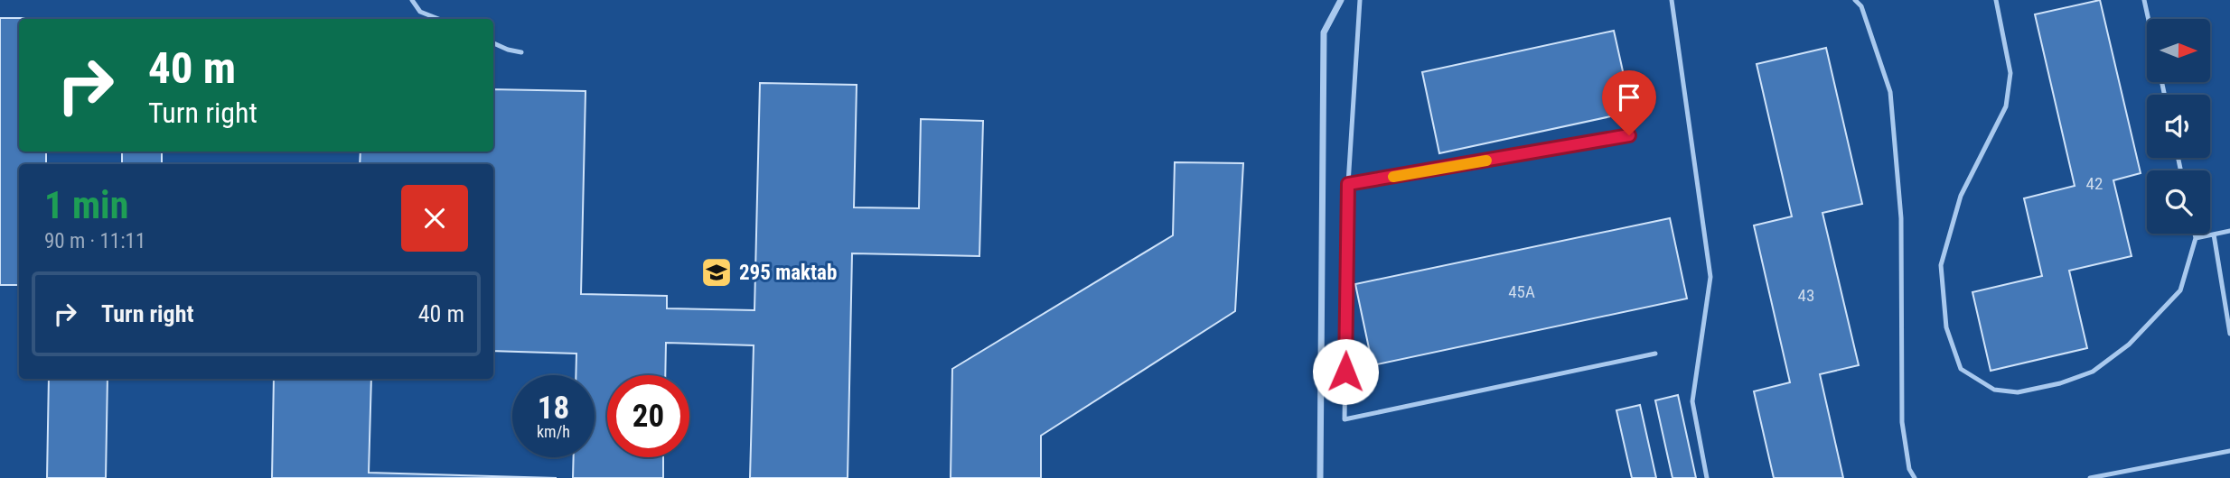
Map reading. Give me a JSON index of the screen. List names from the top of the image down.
{
  "places": {
    "school or university": ["295 maktab"]
  },
  "house_numbers": ["42", "45А", "43"],
  "north": "right",
  "page": {
    "turn": ["40 m", "Turn right"],
    "heading": ["1 min", "90 m · 11:11"],
    "list": [
      {
        "name": "Turn right",
        "value": "40 m"
      }
    ],
    "speed": "18 km/h",
    "limit": "20"
  }
}
